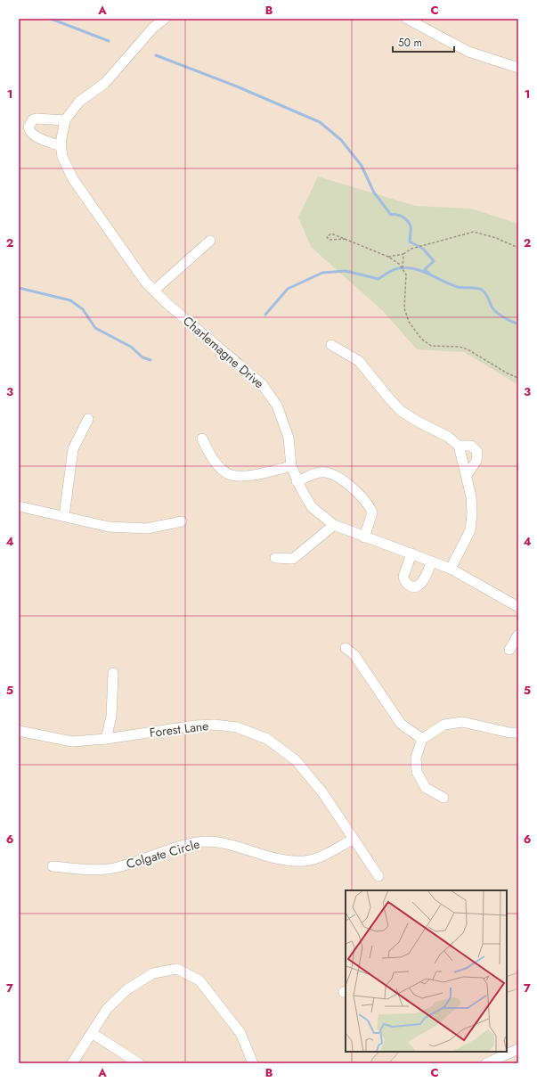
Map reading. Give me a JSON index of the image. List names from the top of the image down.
{
  "streets": {
    "street": ["Charlemagne Drive", "Forest Lane", "Colgate Circle"]
  },
  "crossings": [
    ["Forest Lane", "Colgate Circle"]
  ],
  "scale_bar": "50 m",
  "grid": {
    "columns": ["A", "B", "C"],
    "rows": [
      "1",
      "2",
      "3",
      "4",
      "5",
      "6",
      "7"
    ]
  }
}
